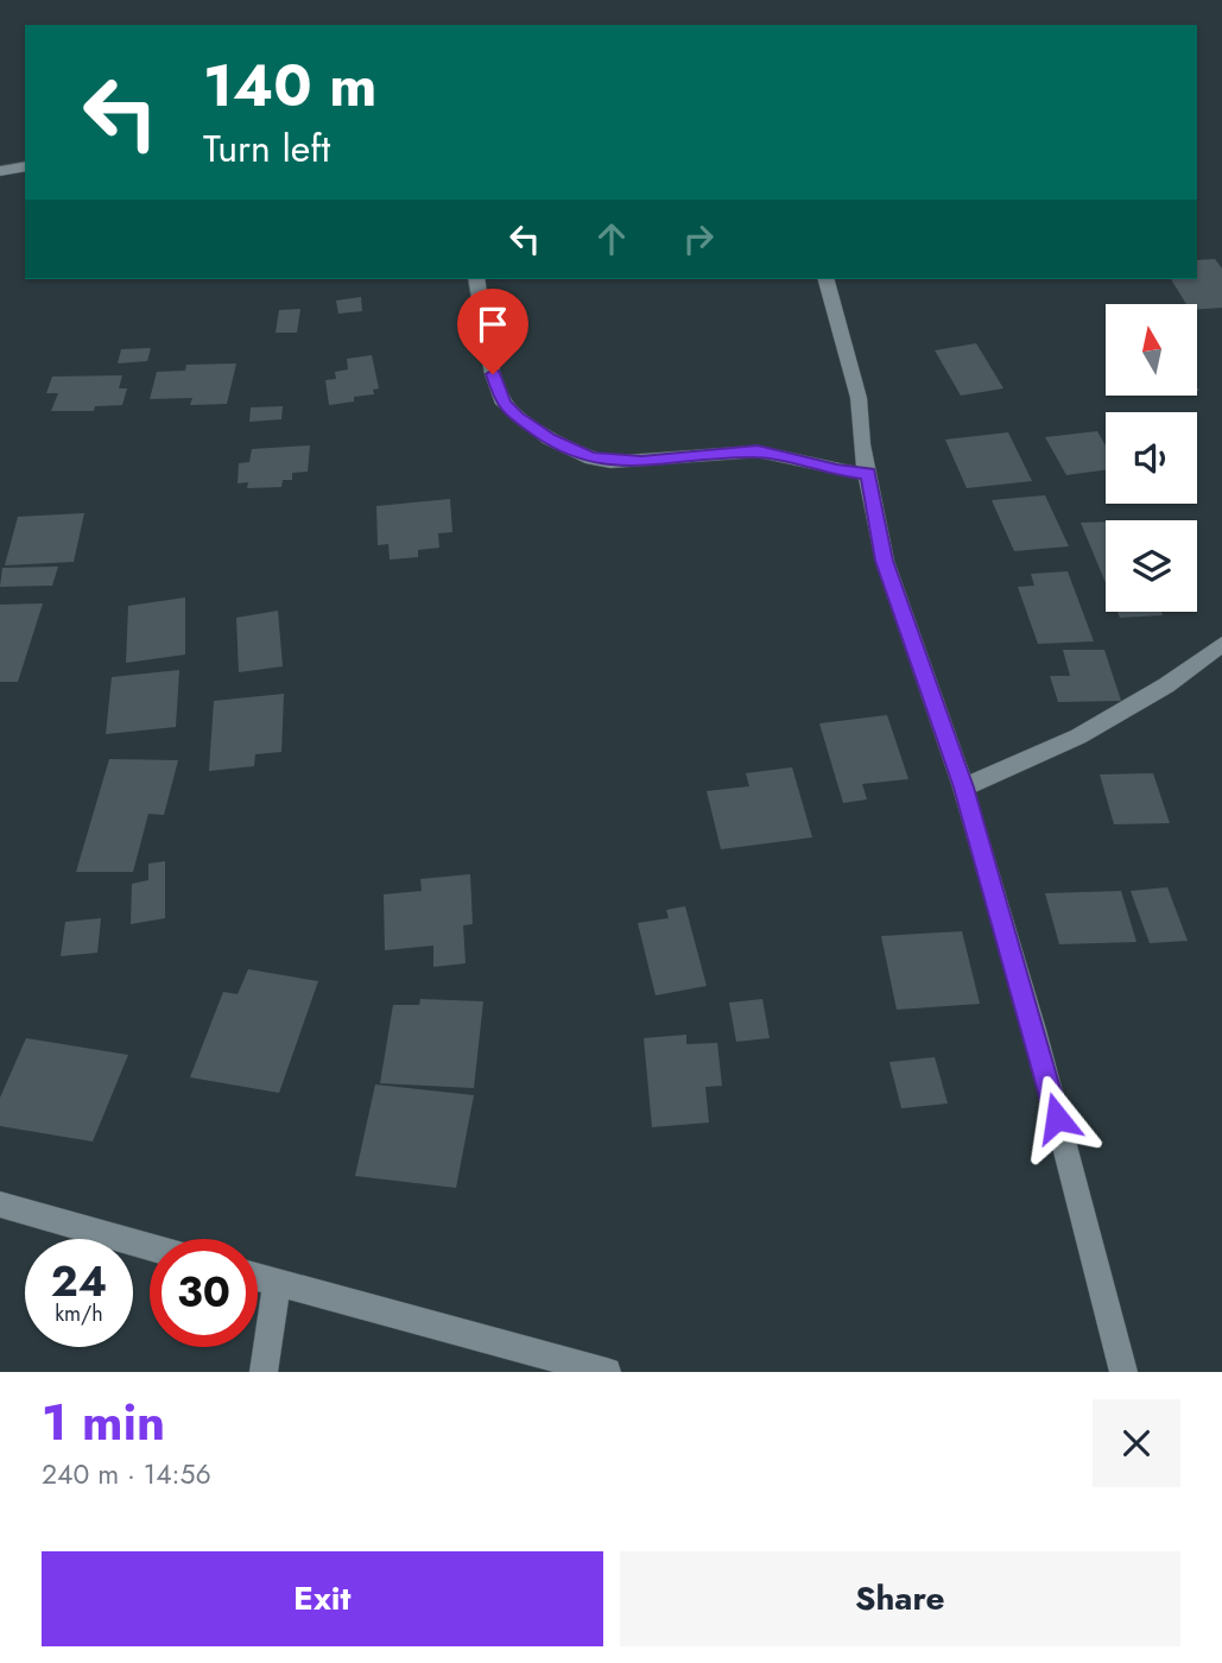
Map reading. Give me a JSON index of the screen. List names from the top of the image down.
{
  "north": "top",
  "page": {
    "turn": ["140 m", "Turn left"],
    "speed": "24 km/h",
    "limit": "30",
    "heading": ["1 min", "240 m · 14:56"],
    "buttons": ["Exit", "Share"]
  }
}
